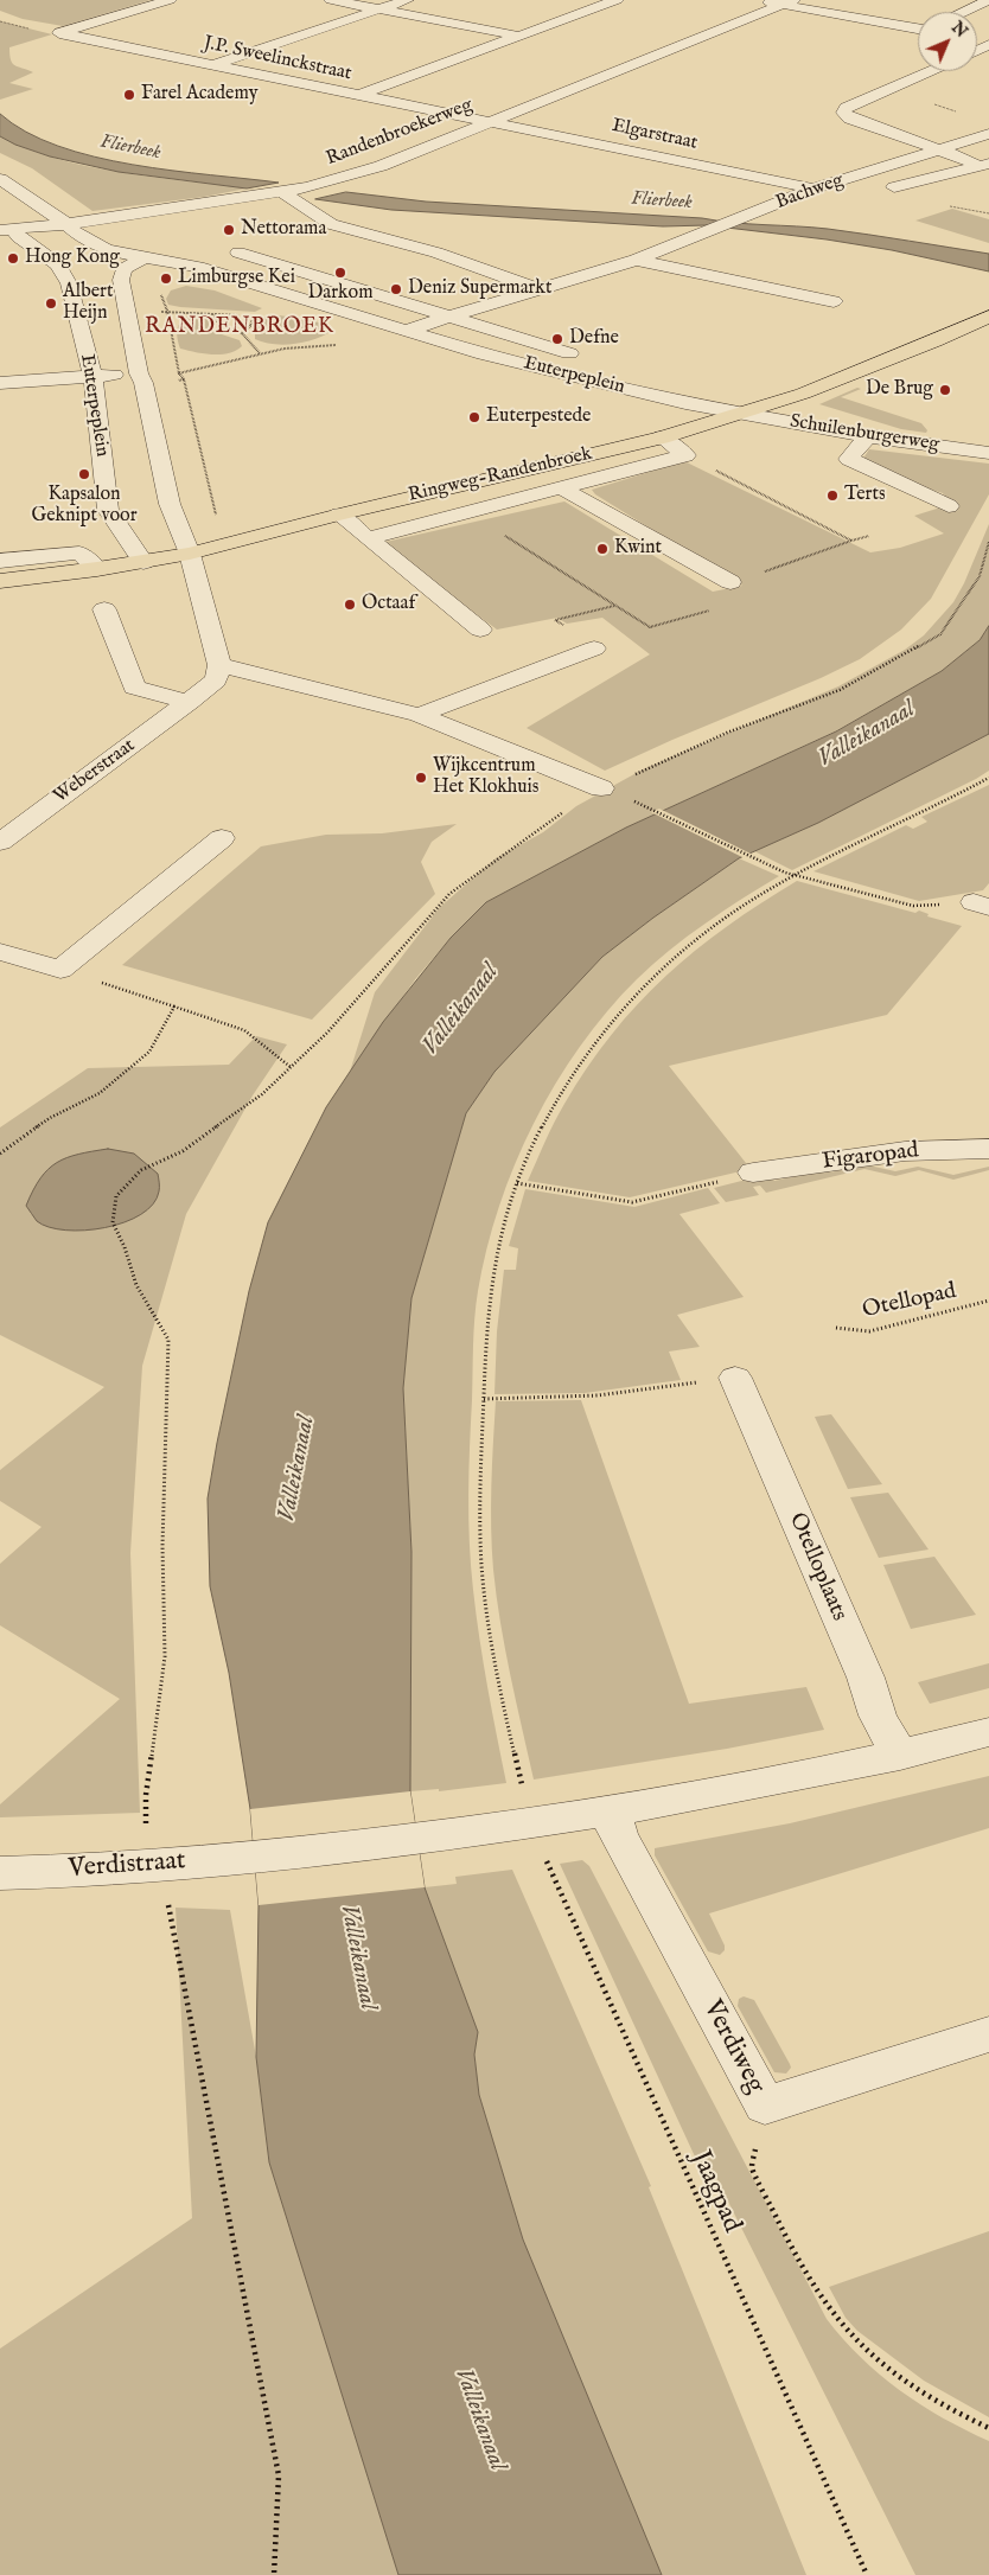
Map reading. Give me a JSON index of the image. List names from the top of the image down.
{
  "streets": {
    "main road": ["Ringweg-Randenbroek"],
    "street": [
      "J.P. Sweelinckstraat",
      "Randenbroekerweg",
      "Elgarstraat",
      "Bachweg",
      "Euterpeplein",
      "Schuilenburgerweg",
      "Weberstraat",
      "Figaropad",
      "Otelloplaats",
      "Verdistraat",
      "Verdiweg"
    ],
    "path": ["Otellopad", "Jaagpad"]
  },
  "crossings": [
    ["J.P. Sweelinckstraat", "Randenbroekerweg"],
    ["J.P. Sweelinckstraat", "Elgarstraat"],
    ["Randenbroekerweg", "Elgarstraat"],
    ["Randenbroekerweg", "Euterpeplein"],
    ["Elgarstraat", "Bachweg"],
    ["Bachweg", "Euterpeplein"],
    ["Euterpeplein", "Schuilenburgerweg"],
    ["Euterpeplein", "Ringweg-Randenbroek"],
    ["Schuilenburgerweg", "Ringweg-Randenbroek"],
    ["Verdistraat", "Jaagpad"]
  ],
  "districts": ["RANDENBROEK"],
  "water": ["Flierbeek", "Valleikanaal"],
  "places": [
    "Farel Academy",
    "Nettorama",
    "Hong Kong",
    "Darkom",
    "Limburgse Kei",
    "Deniz Supermarkt",
    "Albert Heijn",
    "Defne",
    "De Brug",
    "Euterpestede",
    "Kapsalon Geknipt voor",
    "Terts",
    "Kwint",
    "Octaaf",
    "Wijkcentrum Het Klokhuis"
  ],
  "north": "top right"
}
